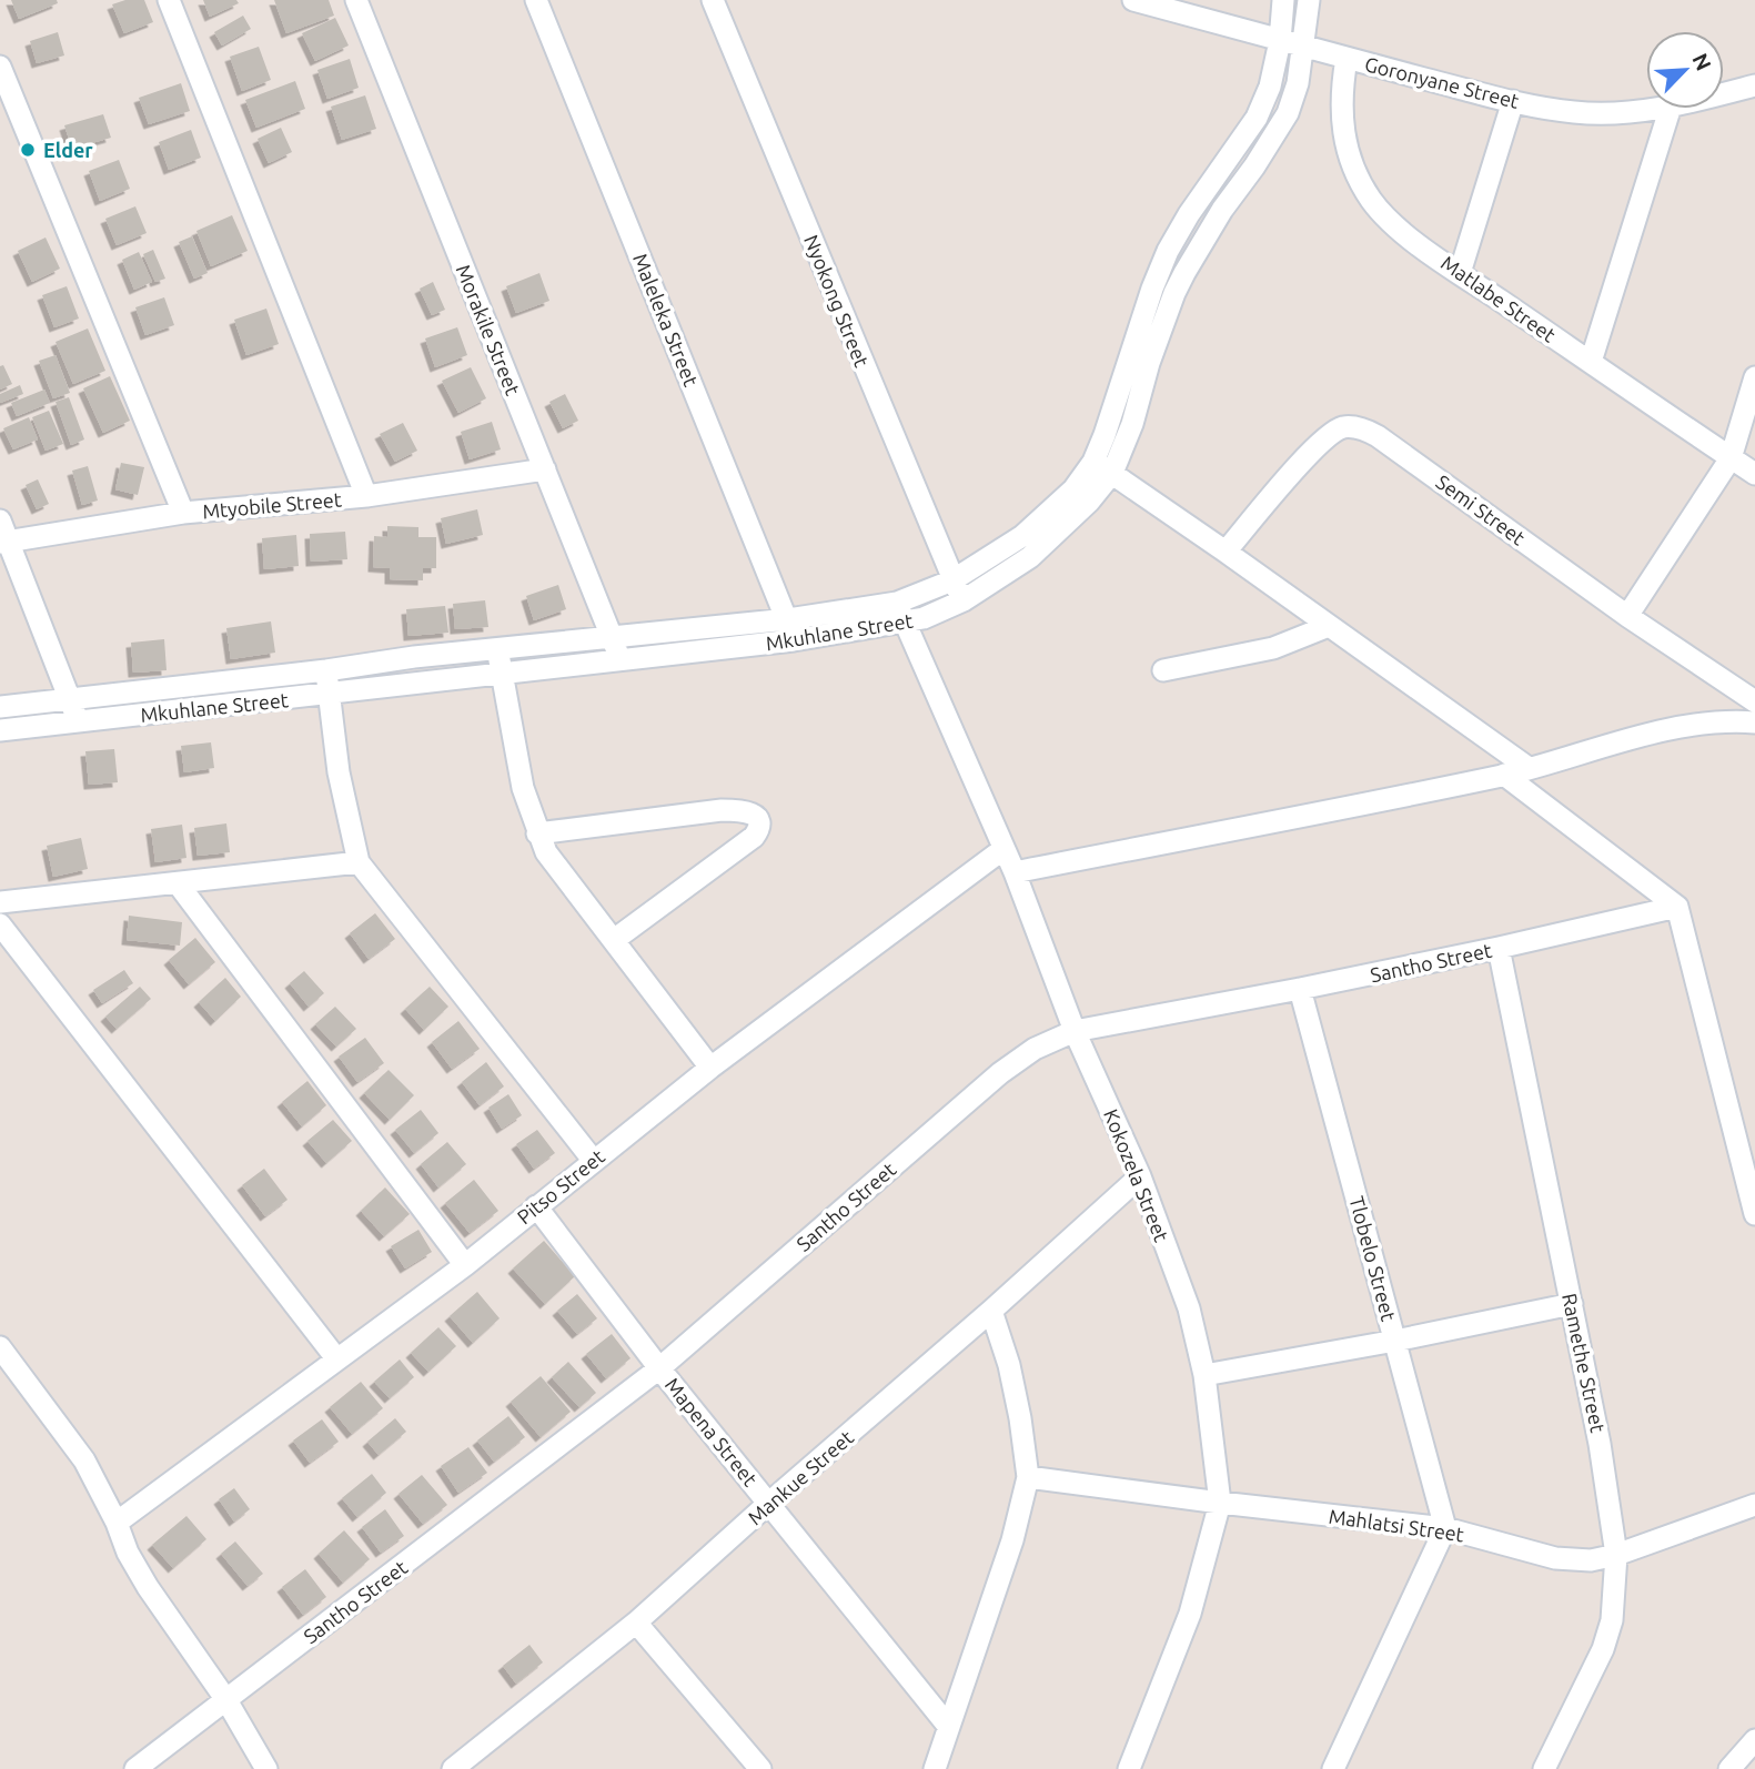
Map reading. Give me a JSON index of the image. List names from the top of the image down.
{
  "streets": {
    "street": [
      "Goronyane Street",
      "Matlabe Street",
      "Nyokong Street",
      "Maleleka Street",
      "Morakile Street",
      "Mtyobile Street",
      "Semi Street",
      "Mkuhlane Street",
      "Santho Street",
      "Kokozela Street",
      "Pitso Street",
      "Tlobelo Street",
      "Ramethe Street",
      "Mapena Street",
      "Mankue Street",
      "Mahlatsi Street"
    ]
  },
  "crossings": [
    ["Goronyane Street", "Matlabe Street"],
    ["Goronyane Street", "Mkuhlane Street"],
    ["Nyokong Street", "Mkuhlane Street"],
    ["Maleleka Street", "Mkuhlane Street"],
    ["Morakile Street", "Mtyobile Street"],
    ["Morakile Street", "Mkuhlane Street"],
    ["Mkuhlane Street", "Kokozela Street"],
    ["Santho Street", "Kokozela Street"],
    ["Santho Street", "Tlobelo Street"],
    ["Santho Street", "Ramethe Street"],
    ["Santho Street", "Mapena Street"],
    ["Kokozela Street", "Pitso Street"],
    ["Kokozela Street", "Mankue Street"],
    ["Kokozela Street", "Mahlatsi Street"],
    ["Pitso Street", "Mapena Street"],
    ["Tlobelo Street", "Mahlatsi Street"],
    ["Ramethe Street", "Mahlatsi Street"],
    ["Mapena Street", "Mankue Street"]
  ],
  "places": ["Elder"],
  "north": "top right"
}
